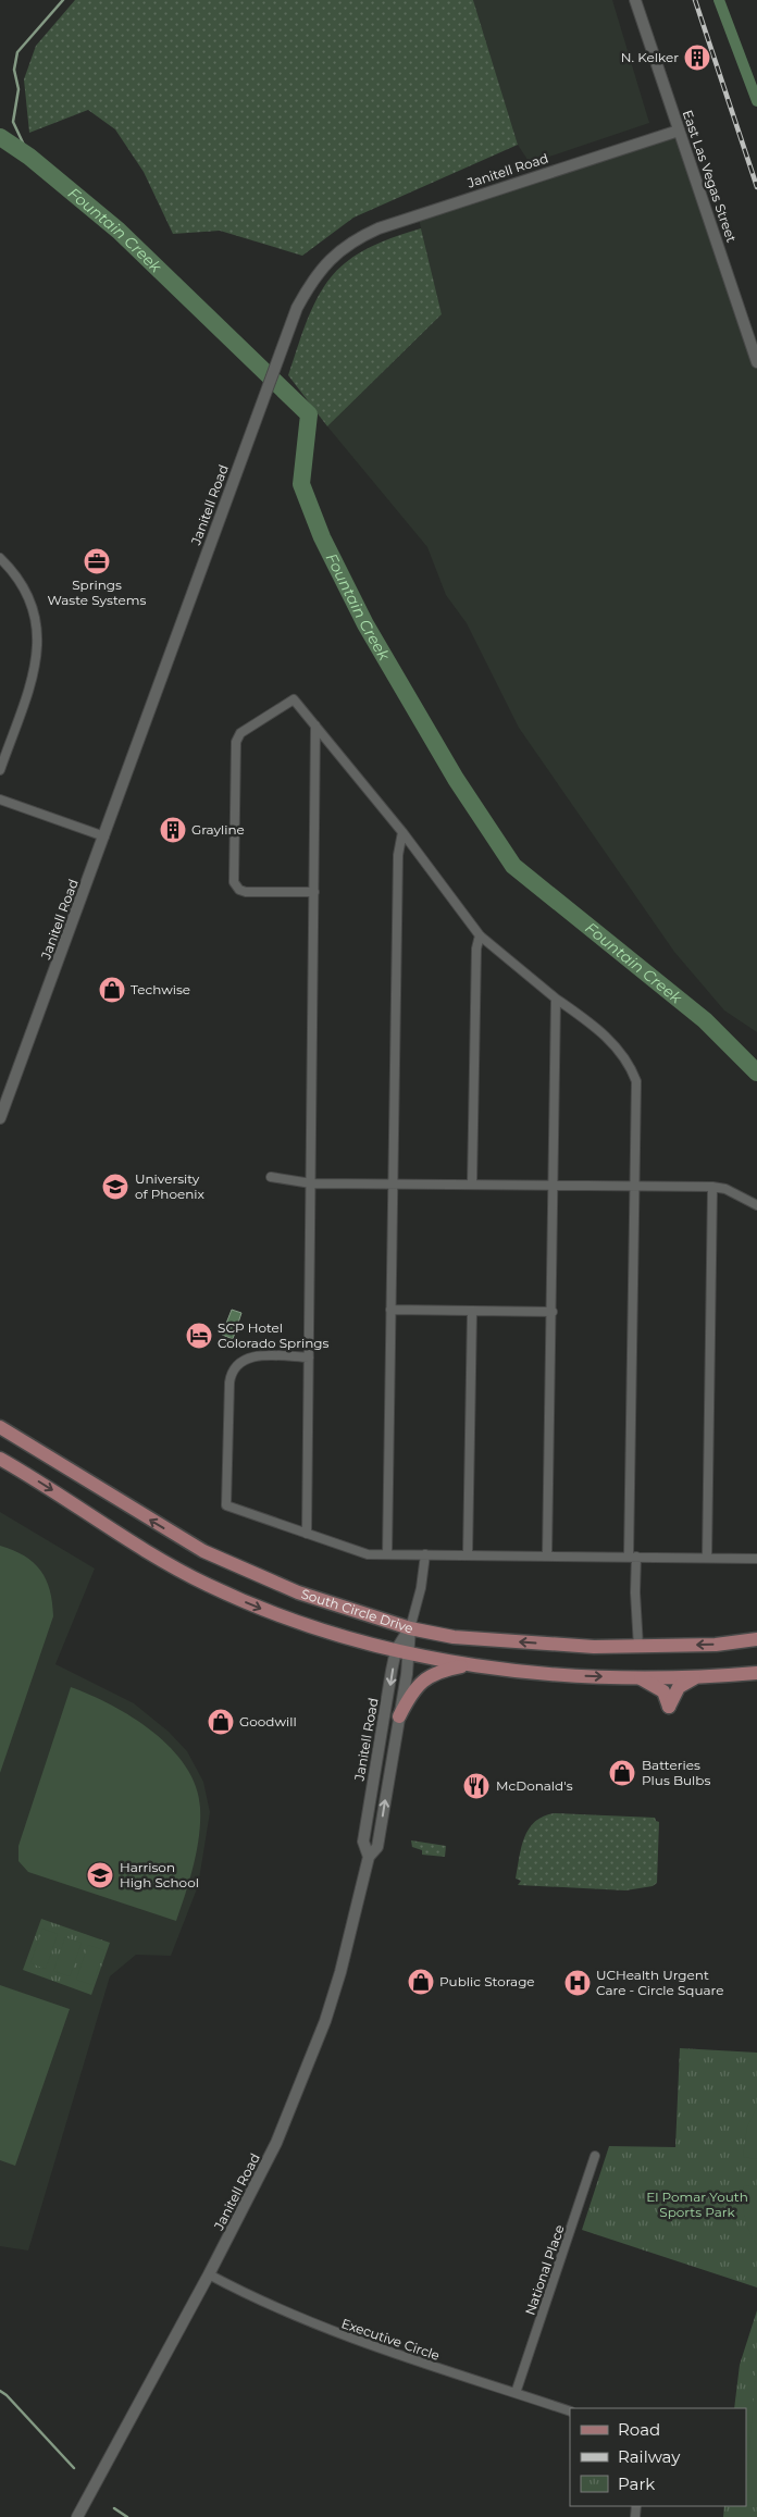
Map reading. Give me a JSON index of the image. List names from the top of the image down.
{
  "streets": {
    "main road": ["South Circle Drive"],
    "street": [
      "Janitell Road",
      "East Las Vegas Street",
      "National Place",
      "Executive Circle"
    ]
  },
  "crossings": [
    ["Janitell Road", "East Las Vegas Street"],
    ["Janitell Road", "South Circle Drive"],
    ["Janitell Road", "Executive Circle"],
    ["National Place", "Executive Circle"]
  ],
  "water": ["Fountain Creek"],
  "parks": ["El Pomar Youth Sports Park"],
  "places": {
    "building": ["N. Kelker", "Grayline"],
    "office": ["Springs Waste Systems"],
    "shop": [
      "Techwise",
      "Goodwill",
      "Batteries Plus Bulbs",
      "Public Storage"
    ],
    "school or university": ["University of Phoenix", "Harrison High School"],
    "hotel": ["SCP Hotel Colorado Springs"],
    "restaurant": ["McDonald's"],
    "hospital": ["UCHealth Urgent Care - Circle Square"]
  },
  "legend": ["Road", "Railway", "Park"]
}
